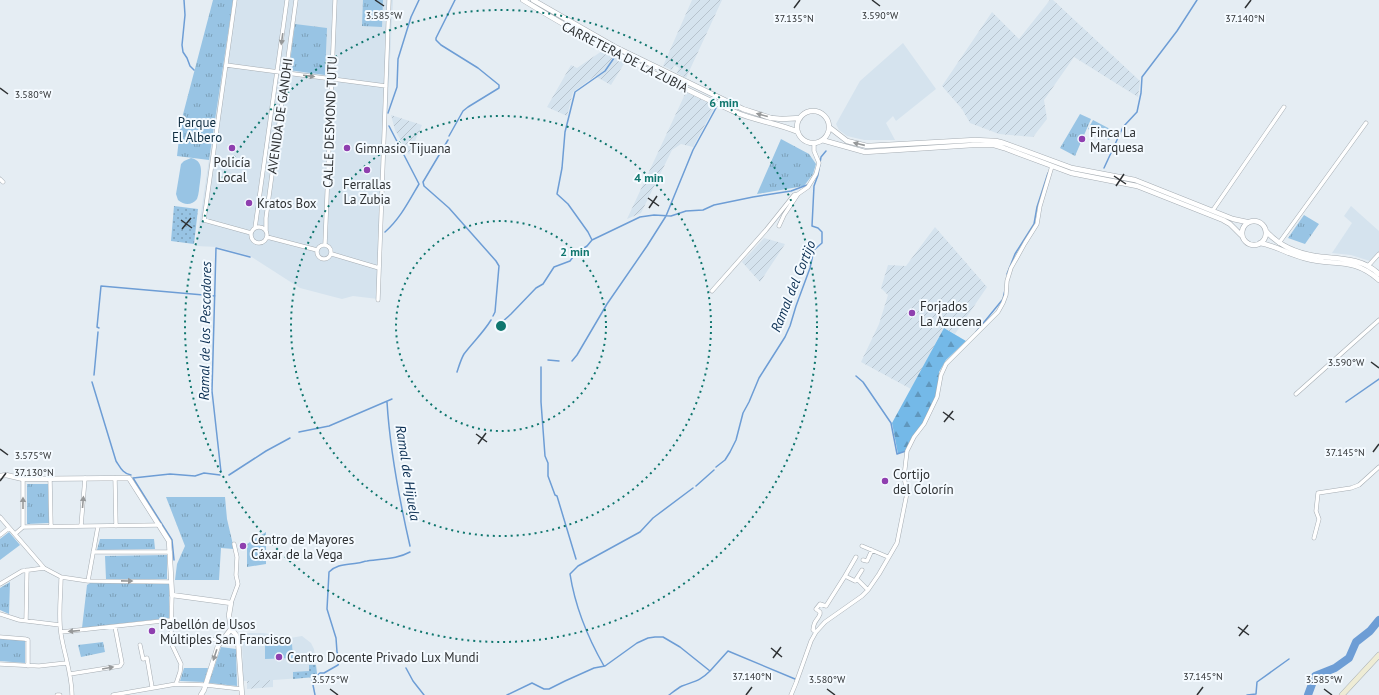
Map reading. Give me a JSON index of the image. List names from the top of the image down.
{
  "streets": {
    "street": ["CARRETERA DE LA ZUBIA", "AVENIDA DE GANDHI", "CALLE DESMOND TUTU"]
  },
  "water": ["Ramal del Cortijo", "Ramal de los Pescadores", "Ramal de Hijuela"],
  "parks": ["Parque El Albero"],
  "places": [
    "Finca La Marquesa",
    "Policía Local",
    "Gimnasio Tijuana",
    "Ferrallas La Zubia",
    "Kratos Box",
    "Forjados La Azucena",
    "Cortijo del Colorín",
    "Centro de Mayores Cáxar de la Vega",
    "Pabellón de Usos Múltiples San Francisco",
    "Centro Docente Privado Lux Mundi"
  ],
  "coordinates": [
    "3.585°W",
    "3.590°W",
    "37.135°N",
    "37.140°N",
    "3.580°W",
    "37.145°N",
    "3.575°W",
    "37.130°N"
  ],
  "rings": ["6 min", "4 min", "2 min"]
}
